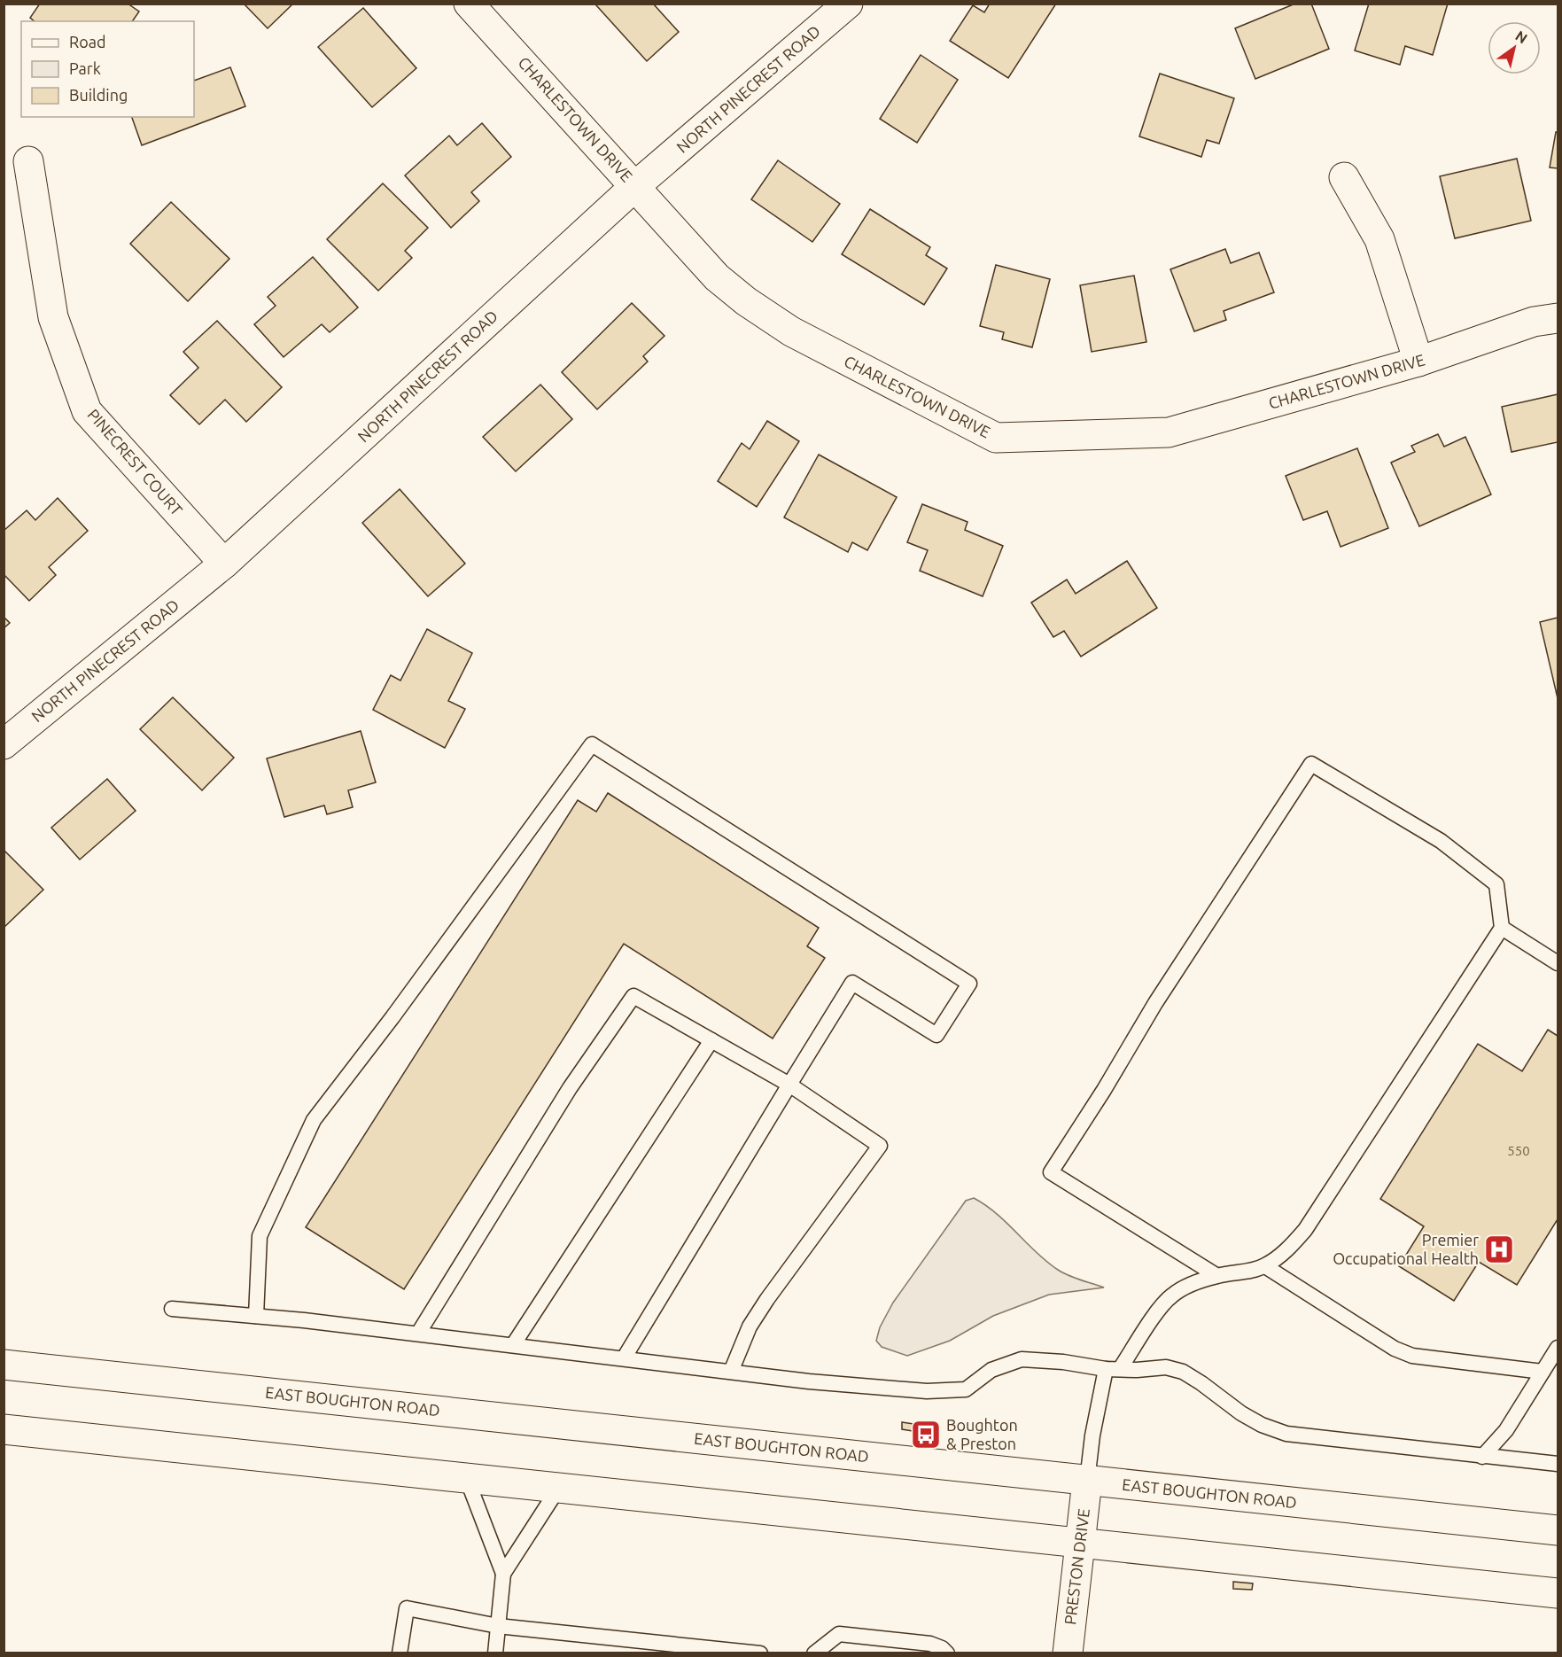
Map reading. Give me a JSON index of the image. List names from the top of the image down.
{
  "streets": {
    "street": [
      "NORTH PINECREST ROAD",
      "CHARLESTOWN DRIVE",
      "PINECREST COURT",
      "EAST BOUGHTON ROAD",
      "PRESTON DRIVE"
    ]
  },
  "crossings": [
    ["NORTH PINECREST ROAD", "CHARLESTOWN DRIVE"],
    ["NORTH PINECREST ROAD", "PINECREST COURT"],
    ["EAST BOUGHTON ROAD", "PRESTON DRIVE"]
  ],
  "places": {
    "hospital": ["Premier Occupational Health"],
    "bus stop": ["Boughton & Preston"]
  },
  "house_numbers": ["550"],
  "legend": ["Road", "Park", "Building"],
  "north": "top right"
}
